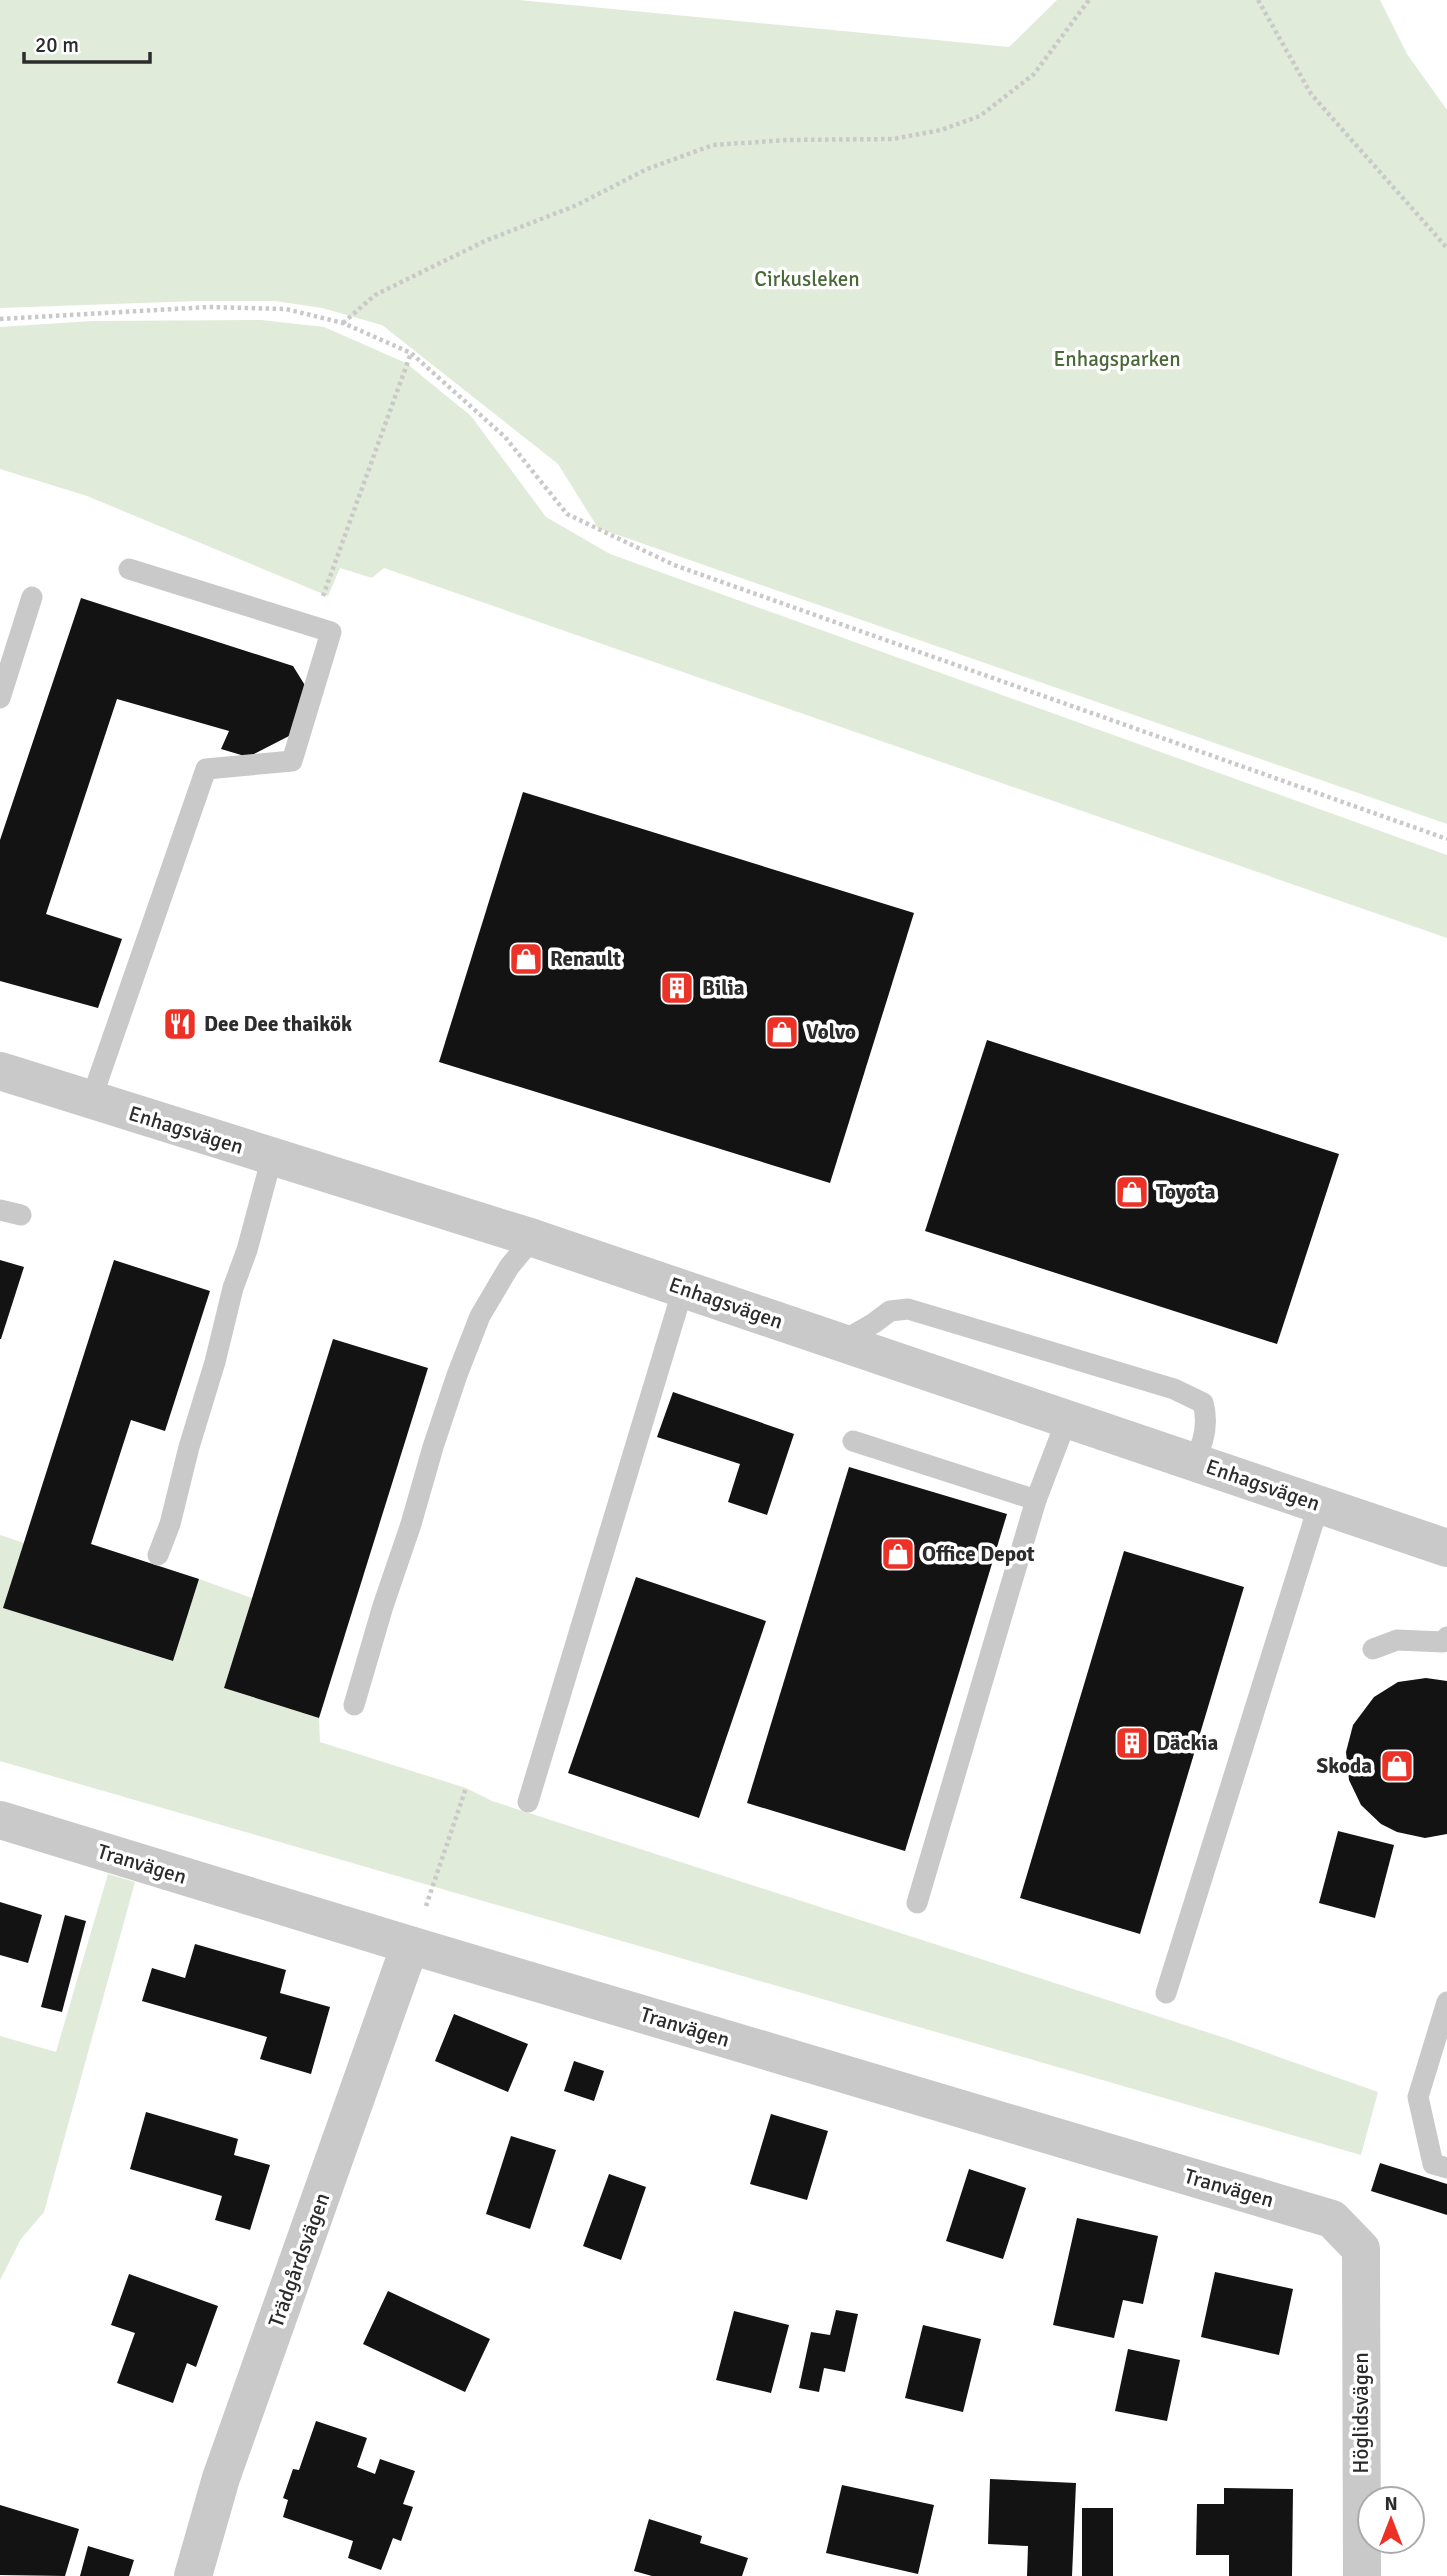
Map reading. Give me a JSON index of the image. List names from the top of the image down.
{
  "streets": {
    "street": [
      "Enhagsvägen",
      "Tranvägen",
      "Trädgårdsvägen",
      "Höglidsvägen"
    ]
  },
  "crossings": [
    ["Tranvägen", "Trädgårdsvägen"],
    ["Tranvägen", "Höglidsvägen"]
  ],
  "parks": ["Cirkusleken", "Enhagsparken"],
  "places": {
    "shop": [
      "Renault",
      "Volvo",
      "Toyota",
      "Office Depot",
      "Skoda"
    ],
    "building": ["Bilia", "Däckia"],
    "restaurant": ["Dee Dee thaikök"]
  },
  "scale_bar": "20 m",
  "north": "top"
}
